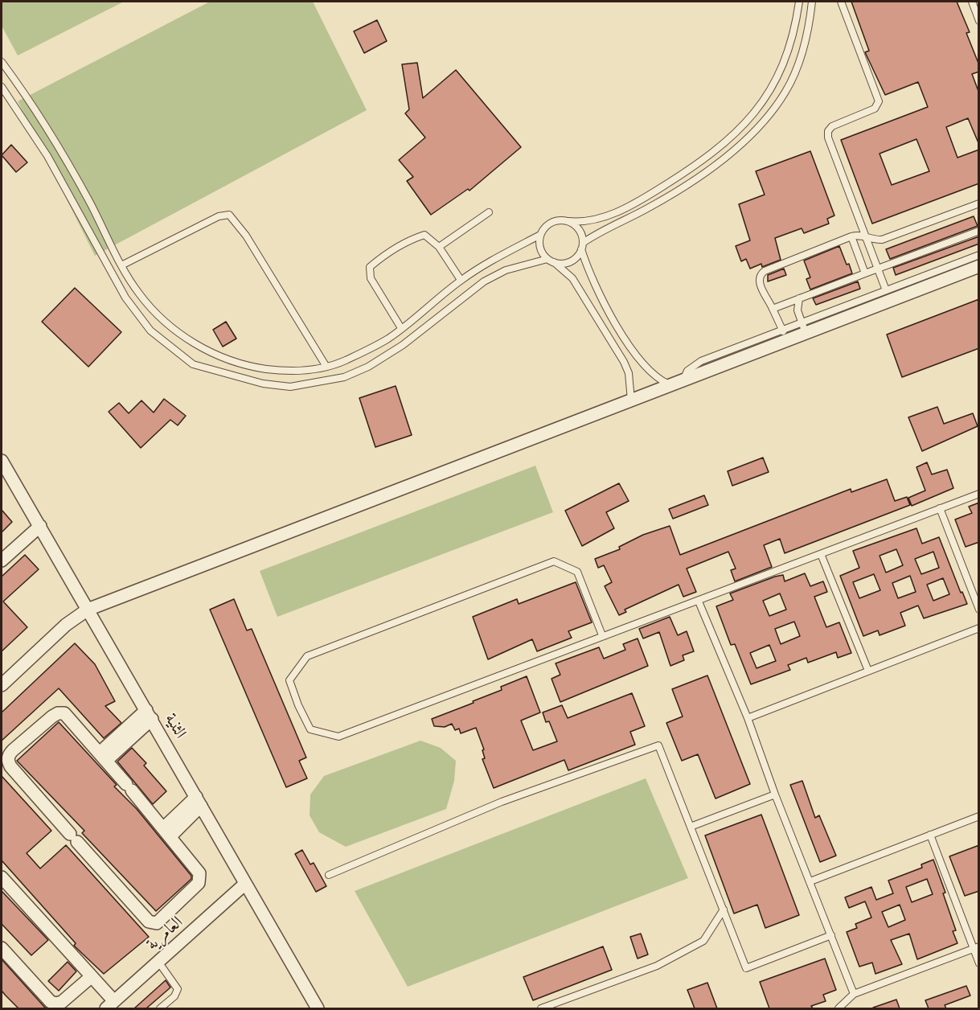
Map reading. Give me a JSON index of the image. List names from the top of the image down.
{
  "streets": {
    "street": ["الثنية", "العامرية"]
  },
  "crossings": [
    ["الثنية", "العامرية"]
  ]
}
